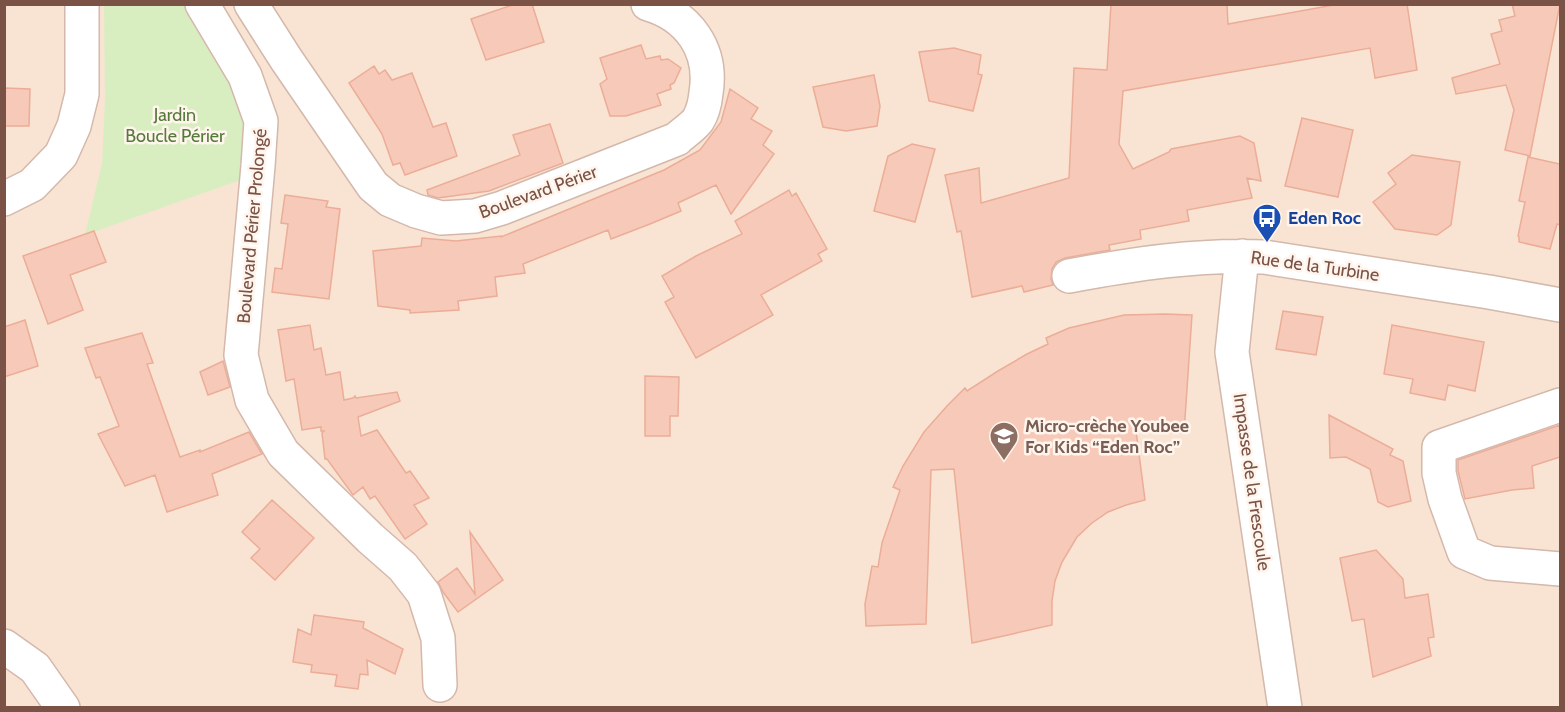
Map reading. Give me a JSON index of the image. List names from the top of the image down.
{
  "streets": {
    "street": [
      "Boulevard Périer",
      "Boulevard Périer Prolongé",
      "Rue de la Turbine",
      "Impasse de la Frescoule"
    ]
  },
  "crossings": [
    ["Rue de la Turbine", "Impasse de la Frescoule"]
  ],
  "parks": ["Jardin Boucle Périer"],
  "places": {
    "bus stop": ["Eden Roc"],
    "school or university": ["Micro-crèche Youbee For Kids “Eden Roc”"]
  }
}
